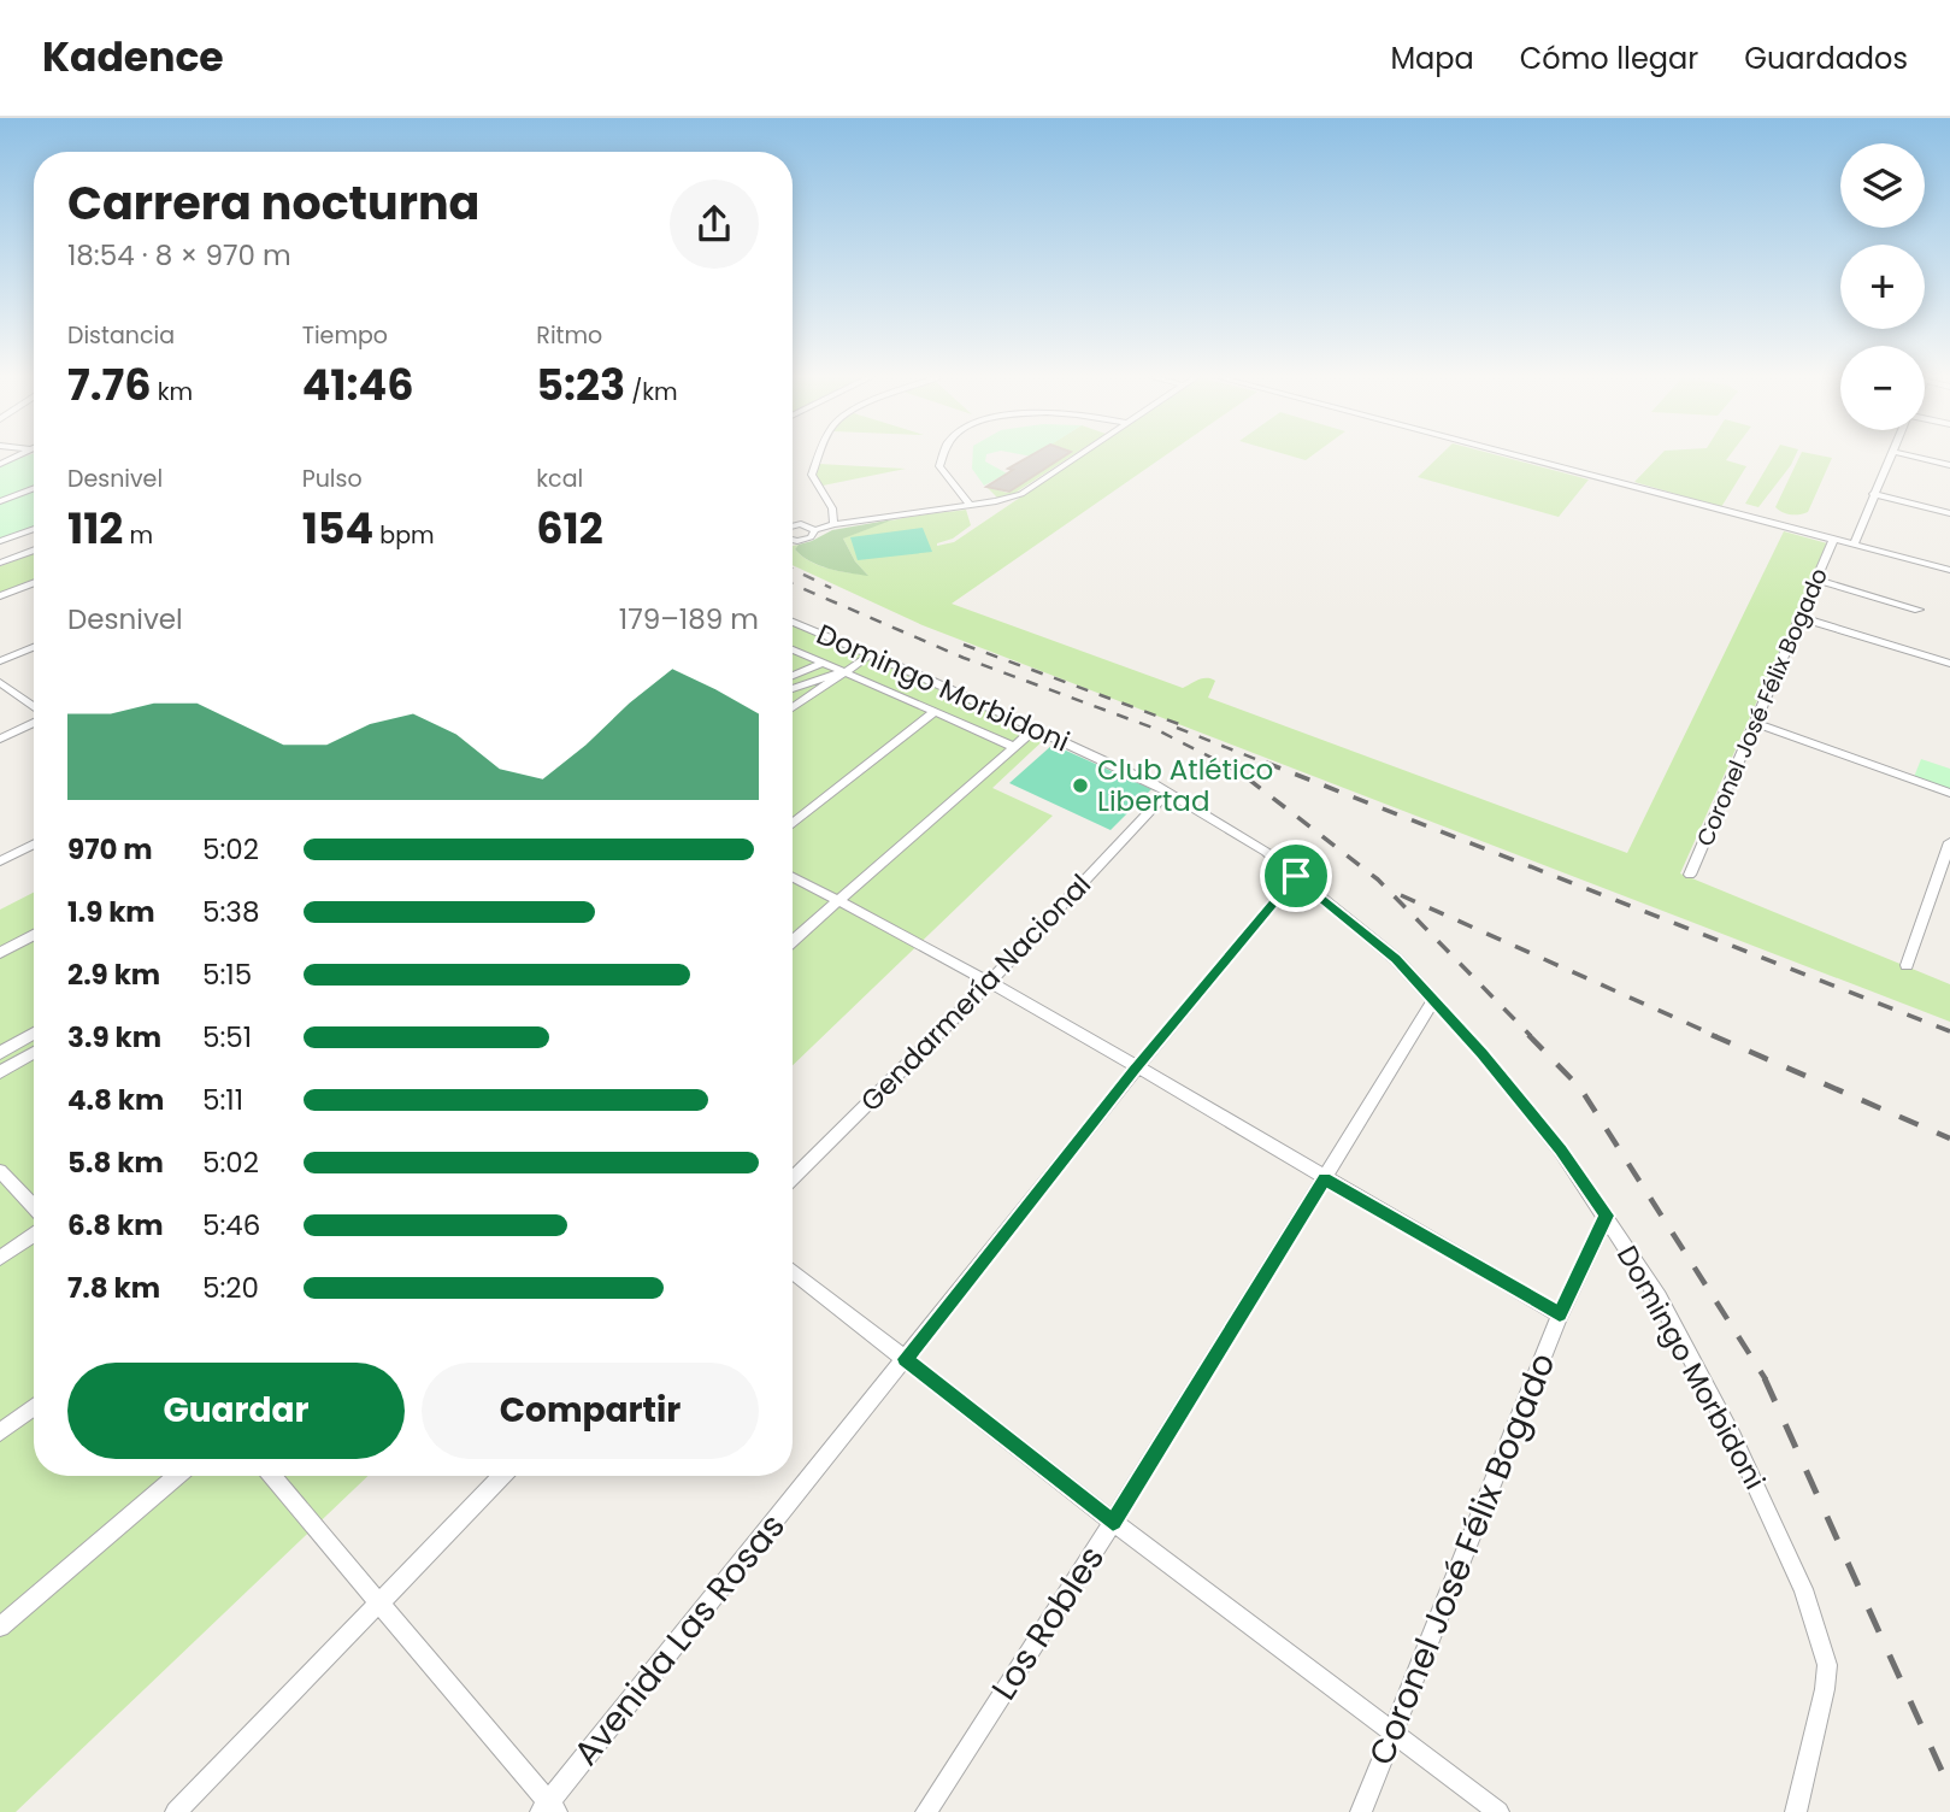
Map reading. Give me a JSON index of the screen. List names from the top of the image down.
{
  "streets": {
    "street": [
      "Domingo Morbidoni",
      "Coronel José Félix Bogado",
      "Gendarmería Nacional",
      "Los Robles",
      "Avenida Las Rosas"
    ]
  },
  "crossings": [
    ["Domingo Morbidoni", "Coronel José Félix Bogado"],
    ["Domingo Morbidoni", "Gendarmería Nacional"],
    ["Domingo Morbidoni", "Los Robles"],
    ["Domingo Morbidoni", "Avenida Las Rosas"]
  ],
  "places": ["Club Atlético Libertad"],
  "page": {
    "header": "Kadence",
    "nav": ["Mapa", "Cómo llegar", "Guardados"],
    "map_buttons": ["+", "−"],
    "heading": ["Carrera nocturna", "18:54 · 8 × 970 m"],
    "stats": [
      ["Distancia", "7.76 km"],
      ["Tiempo", "41:46"],
      ["Ritmo", "5:23 /km"],
      ["Desnivel", "112 m"],
      ["Pulso", "154 bpm"],
      ["kcal", "612"]
    ],
    "chart": ["Desnivel", "179–189 m"],
    "list": [
      {
        "name": "970 m",
        "note": "5:02"
      },
      {
        "name": "1.9 km",
        "note": "5:38"
      },
      {
        "name": "2.9 km",
        "note": "5:15"
      },
      {
        "name": "3.9 km",
        "note": "5:51"
      },
      {
        "name": "4.8 km",
        "note": "5:11"
      },
      {
        "name": "5.8 km",
        "note": "5:02"
      },
      {
        "name": "6.8 km",
        "note": "5:46"
      },
      {
        "name": "7.8 km",
        "note": "5:20"
      }
    ],
    "buttons": ["Guardar", "Compartir"]
  }
}
